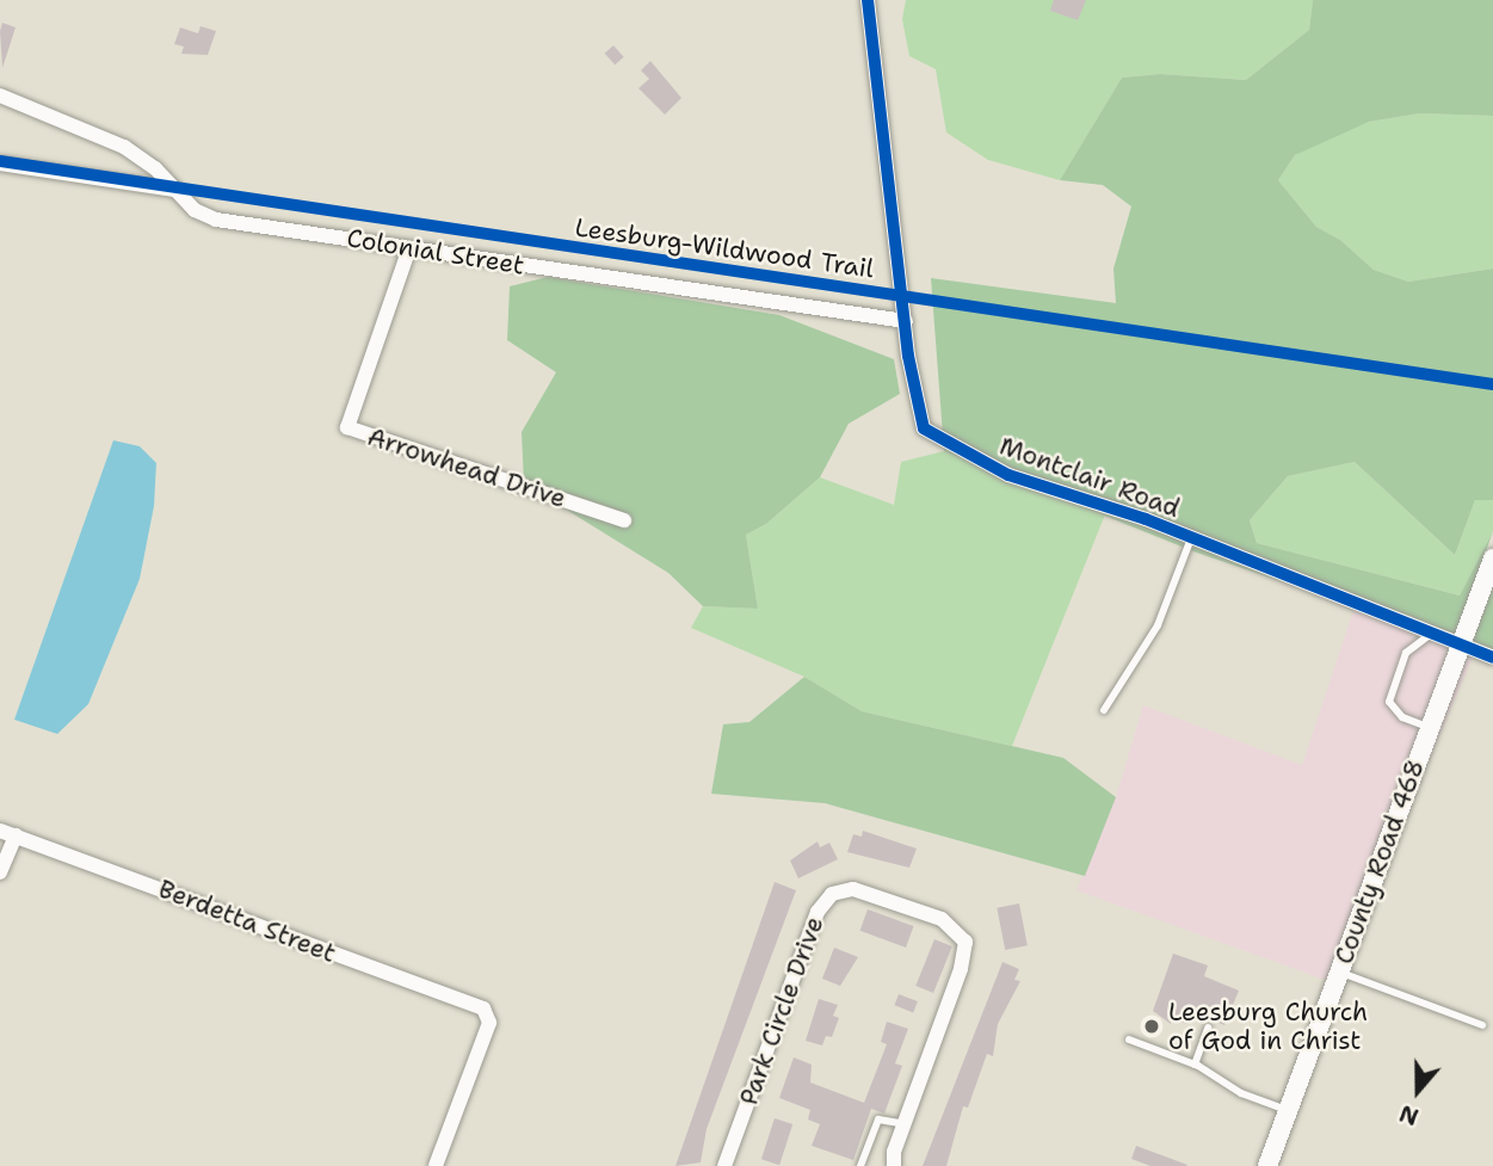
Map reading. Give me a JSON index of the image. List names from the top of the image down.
{
  "streets": {
    "street": [
      "Colonial Street",
      "Arrowhead Drive",
      "Montclair Road",
      "County Road 468",
      "Berdetta Street",
      "Park Circle Drive"
    ],
    "cycle path": ["Leesburg-Wildwood Trail"]
  },
  "crossings": [
    ["Colonial Street", "Arrowhead Drive"],
    ["Colonial Street", "Montclair Road"],
    ["Montclair Road", "County Road 468"]
  ],
  "places": ["Leesburg Church of God in Christ"],
  "north": "bottom"
}
